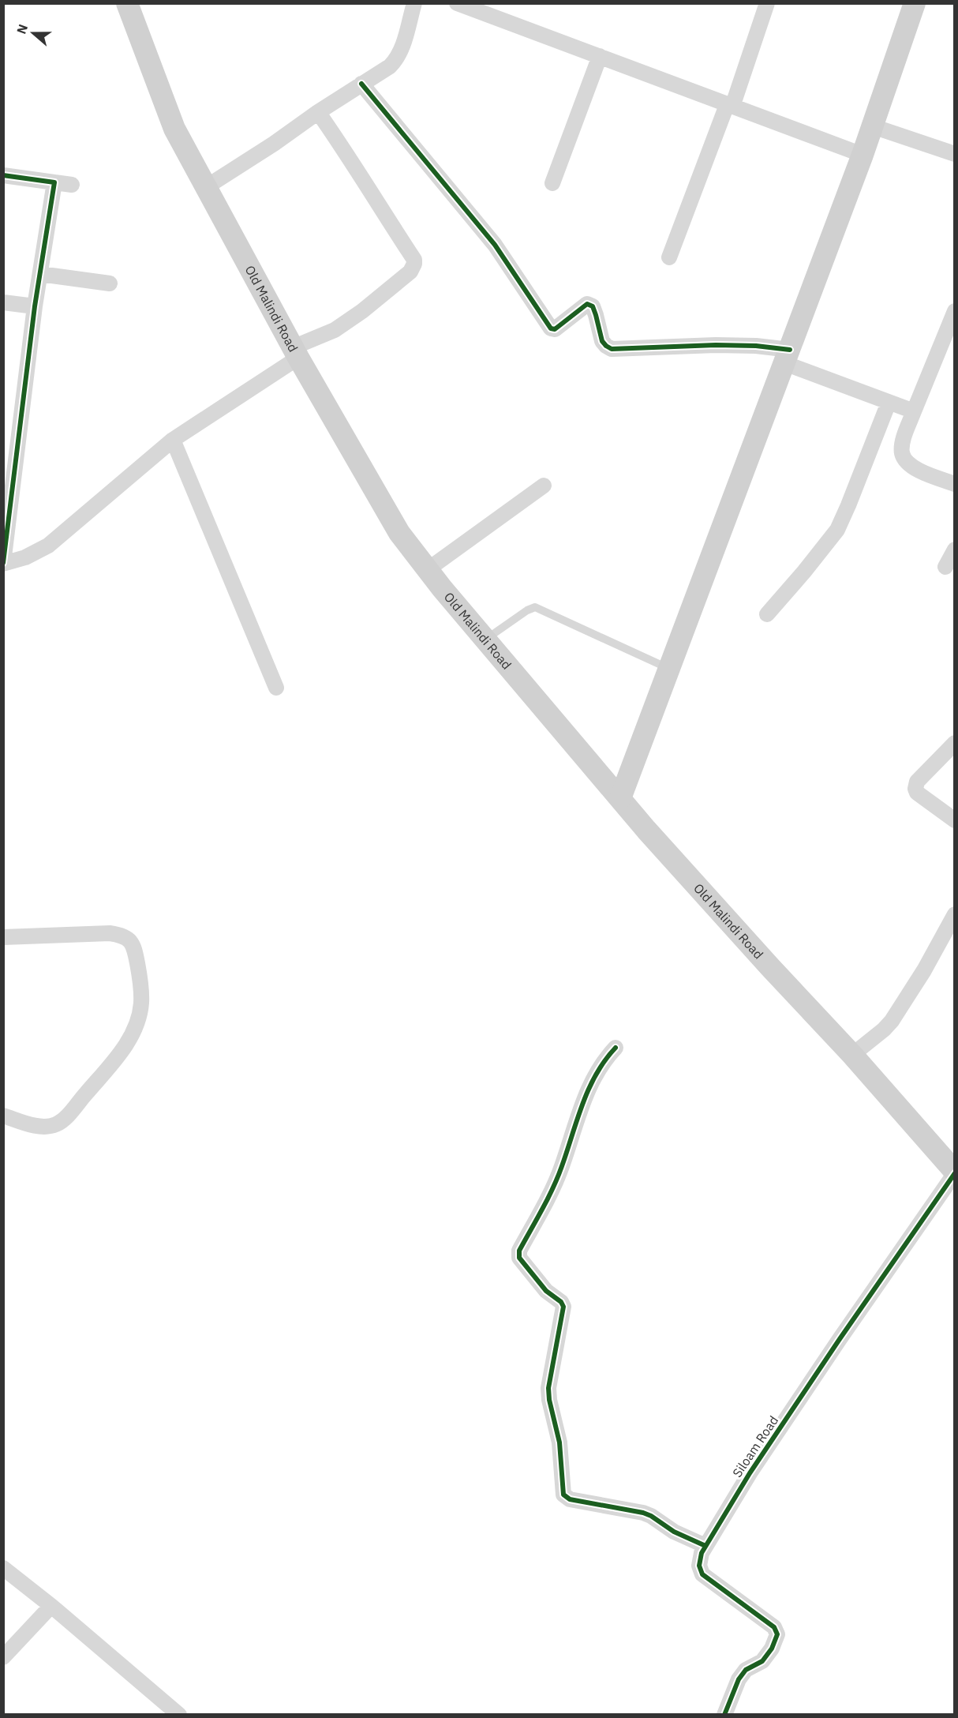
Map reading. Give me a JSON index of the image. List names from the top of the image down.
{
  "streets": {
    "main road": ["Old Malindi Road"],
    "street": ["Siloam Road"]
  },
  "crossings": [
    ["Old Malindi Road", "Siloam Road"]
  ],
  "north": "left"
}
